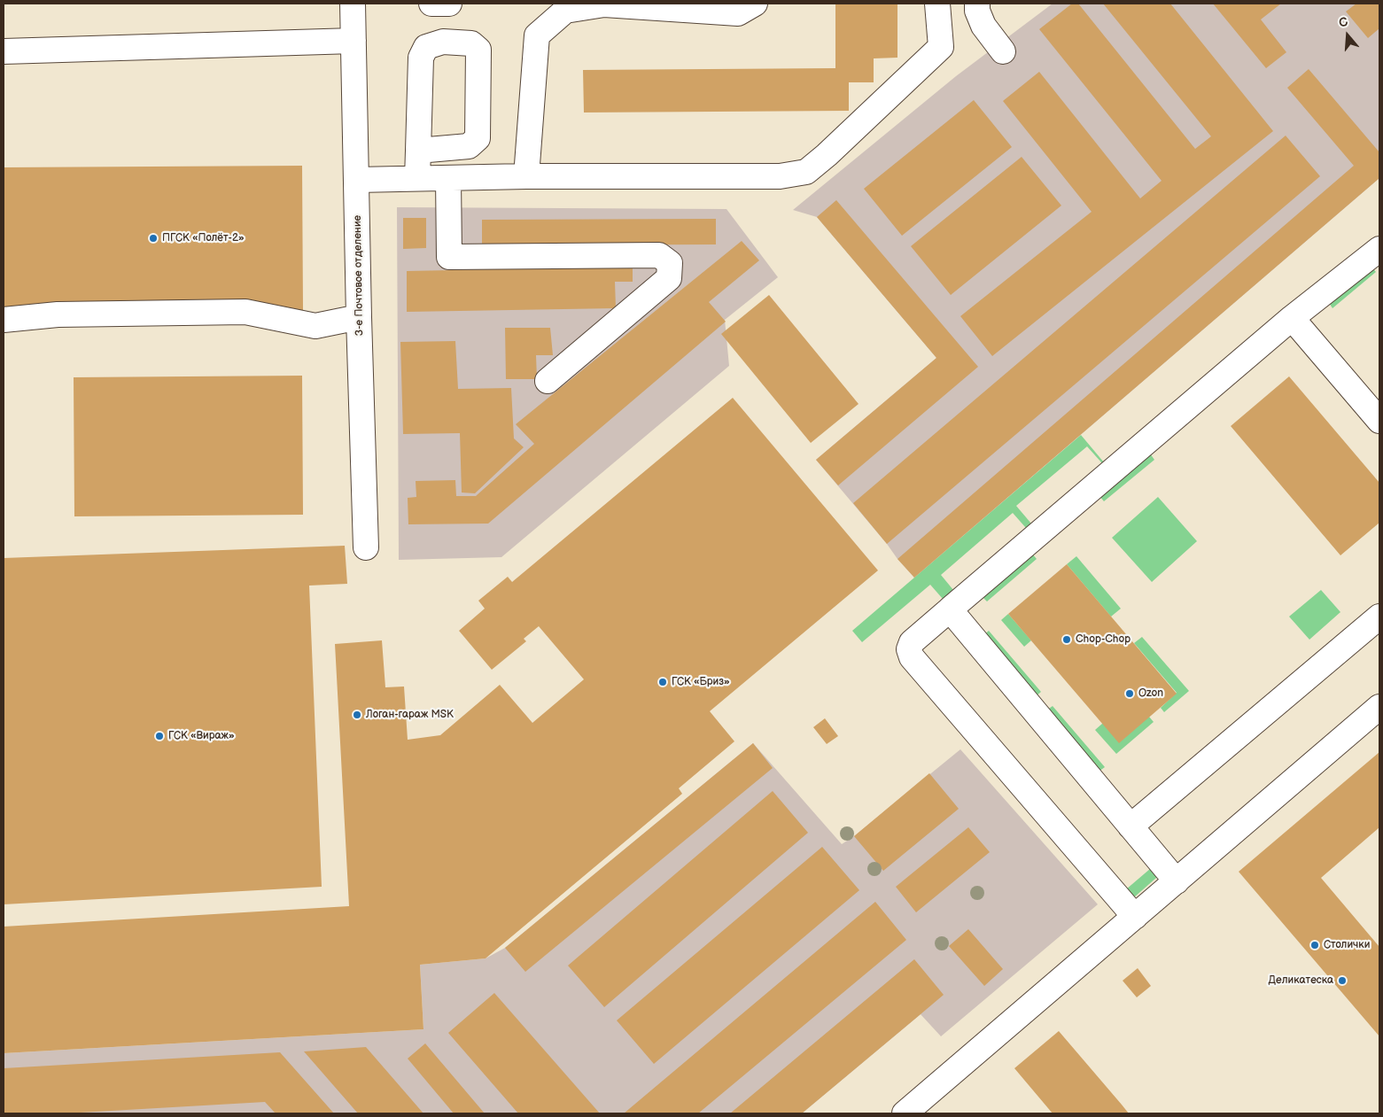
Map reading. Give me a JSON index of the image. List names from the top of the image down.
{
  "streets": {
    "street": ["3-е Почтовое отделение"]
  },
  "places": [
    "ПГСК «Полёт-2»",
    "Chop-Chop",
    "ГСК «Бриз»",
    "Ozon",
    "Логан-гараж MSK",
    "ГСК «Вираж»",
    "Столички",
    "Деликатеска"
  ],
  "north": "top"
}
